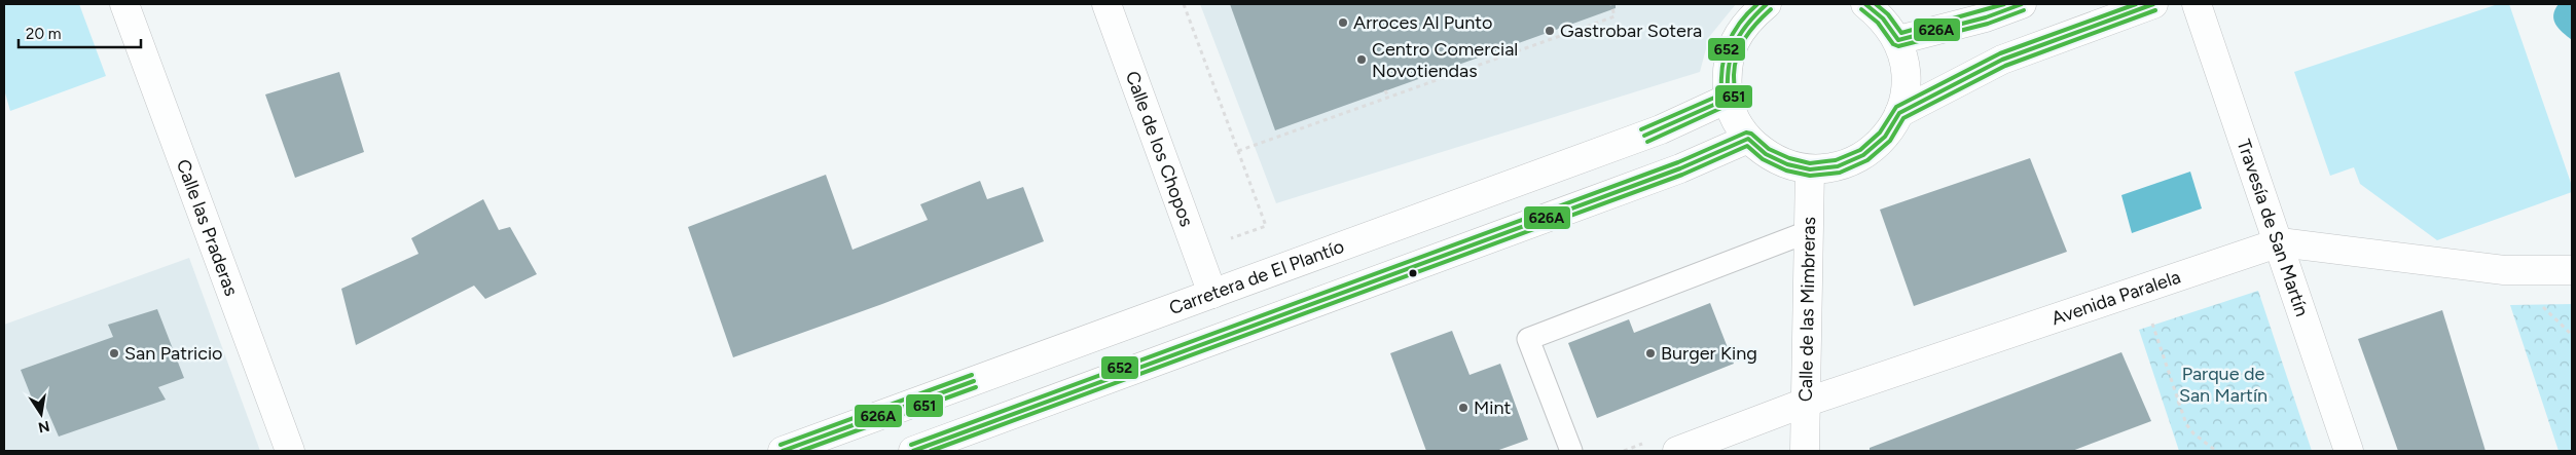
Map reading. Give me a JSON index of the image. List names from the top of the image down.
{
  "streets": {
    "street": [
      "Calle de los Chopos",
      "Travesía de San Martín",
      "Calle las Praderas",
      "Carretera de El Plantío",
      "Avenida Paralela",
      "Calle de las Mimbreras"
    ]
  },
  "crossings": [
    ["Calle de los Chopos", "Carretera de El Plantío"],
    ["Travesía de San Martín", "Avenida Paralela"],
    ["Avenida Paralela", "Calle de las Mimbreras"]
  ],
  "parks": ["Parque de San Martín"],
  "places": [
    "Arroces Al Punto",
    "Gastrobar Sotera",
    "Centro Comercial Novotiendas",
    "San Patricio",
    "Burger King",
    "Mint"
  ],
  "lines": ["transit line 626A", "transit line 652", "transit line 651"],
  "scale_bar": "20 m",
  "north": "bottom"
}
